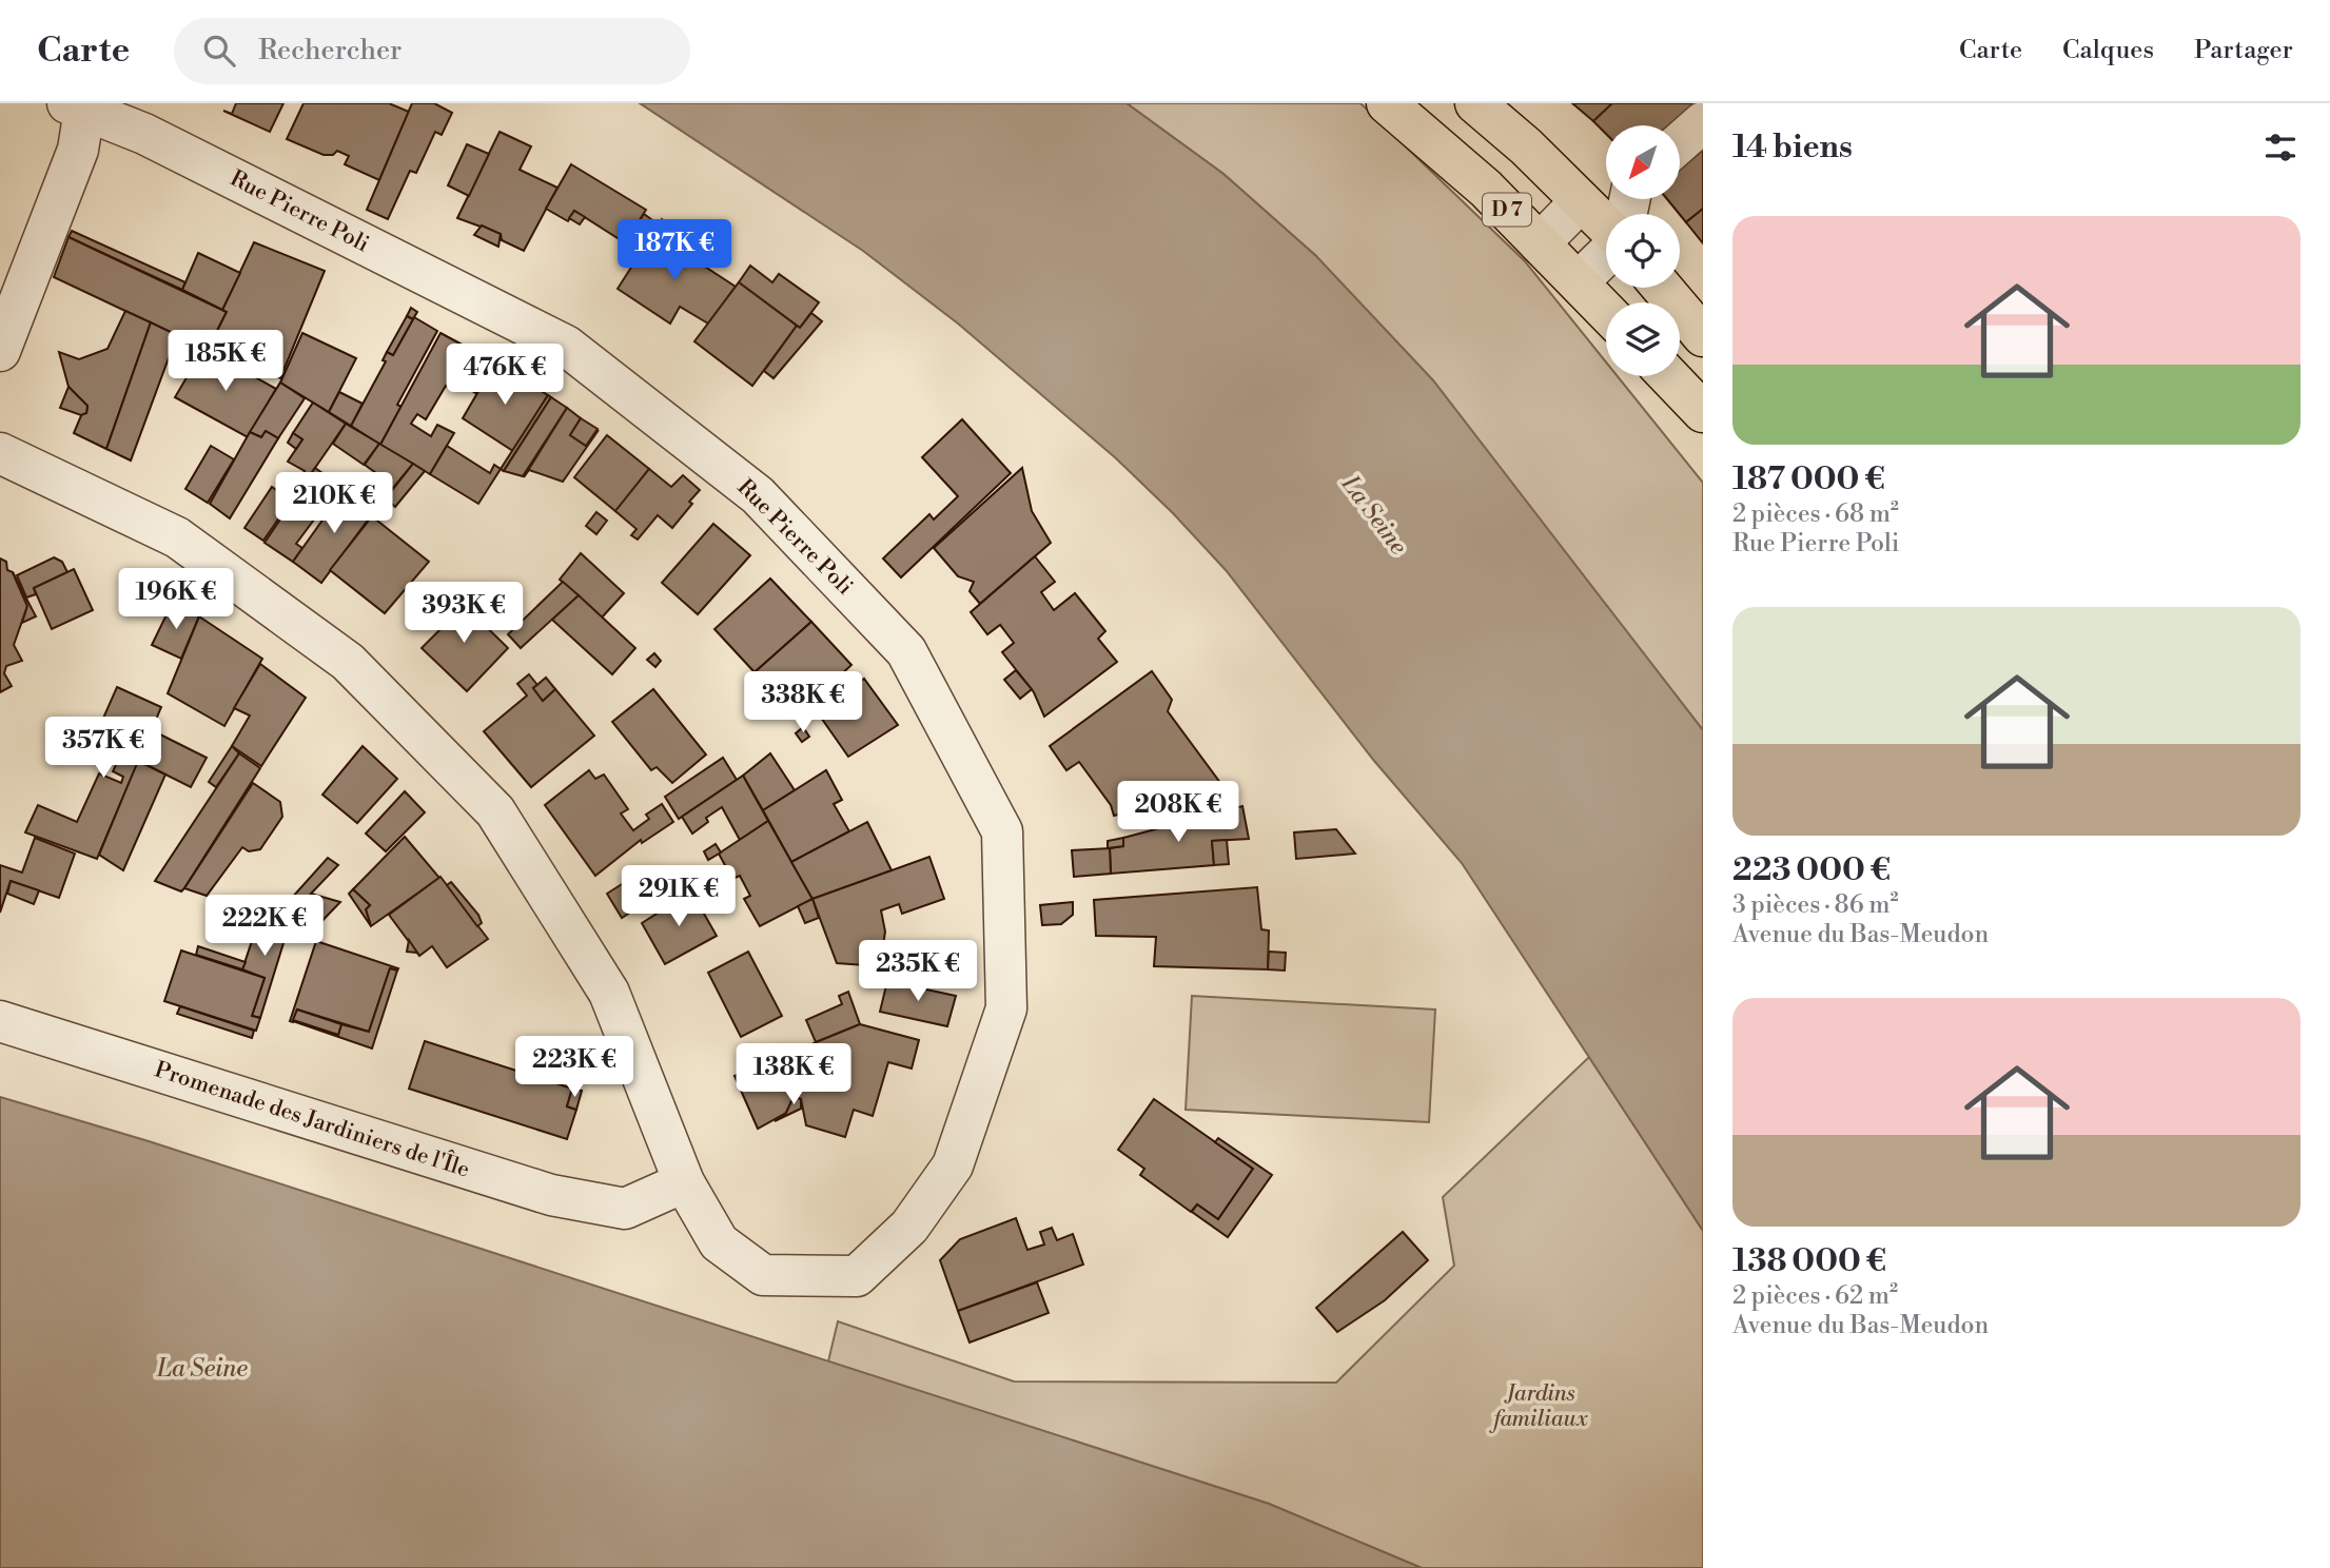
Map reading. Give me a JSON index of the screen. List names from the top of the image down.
{
  "streets": {
    "main road": ["D 7"],
    "street": ["Rue Pierre Poli", "Promenade des Jardiniers de l'Île"]
  },
  "crossings": [
    ["Rue Pierre Poli", "Promenade des Jardiniers de l'Île"]
  ],
  "water": ["La Seine"],
  "parks": ["Jardins familiaux"],
  "north": "bottom left",
  "page": {
    "header": "Carte",
    "search": "Rechercher",
    "nav": ["Carte", "Calques", "Partager"],
    "heading": "14 biens",
    "list": [
      {
        "name": "187 000 €",
        "note": "2 pièces · 68 m² · Rue Pierre Poli"
      },
      {
        "name": "223 000 €",
        "note": "3 pièces · 86 m² · Avenue du Bas-Meudon"
      },
      {
        "name": "138 000 €",
        "note": "2 pièces · 62 m² · Avenue du Bas-Meudon"
      }
    ],
    "price": [
      "187K €",
      "185K €",
      "476K €",
      "210K €",
      "196K €",
      "393K €",
      "338K €",
      "357K €",
      "208K €",
      "291K €",
      "222K €",
      "235K €",
      "223K €",
      "138K €"
    ]
  }
}
